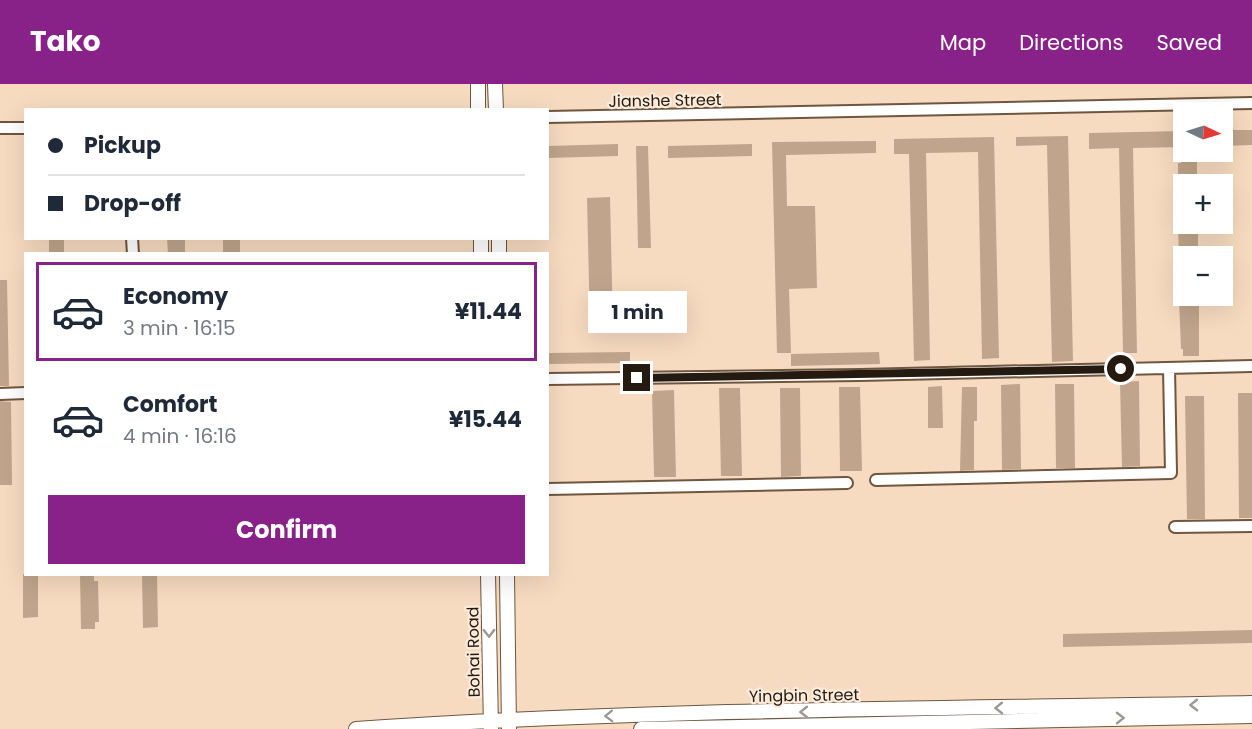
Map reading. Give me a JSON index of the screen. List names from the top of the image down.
{
  "streets": {
    "main road": ["Bohai Road", "Yingbin Street"],
    "street": ["Jianshe Street"]
  },
  "crossings": [
    ["Bohai Road", "Yingbin Street"]
  ],
  "north": "right",
  "page": {
    "header": "Tako",
    "nav": ["Map", "Directions", "Saved"],
    "map_buttons": ["+", "−"],
    "banner": ["Pickup", "Drop-off"],
    "list": [
      {
        "name": "Economy",
        "note": "3 min · 16:15",
        "value": "¥11.44"
      },
      {
        "name": "Comfort",
        "note": "4 min · 16:16",
        "value": "¥15.44"
      }
    ],
    "bubble": "1 min",
    "buttons": "Confirm"
  }
}
